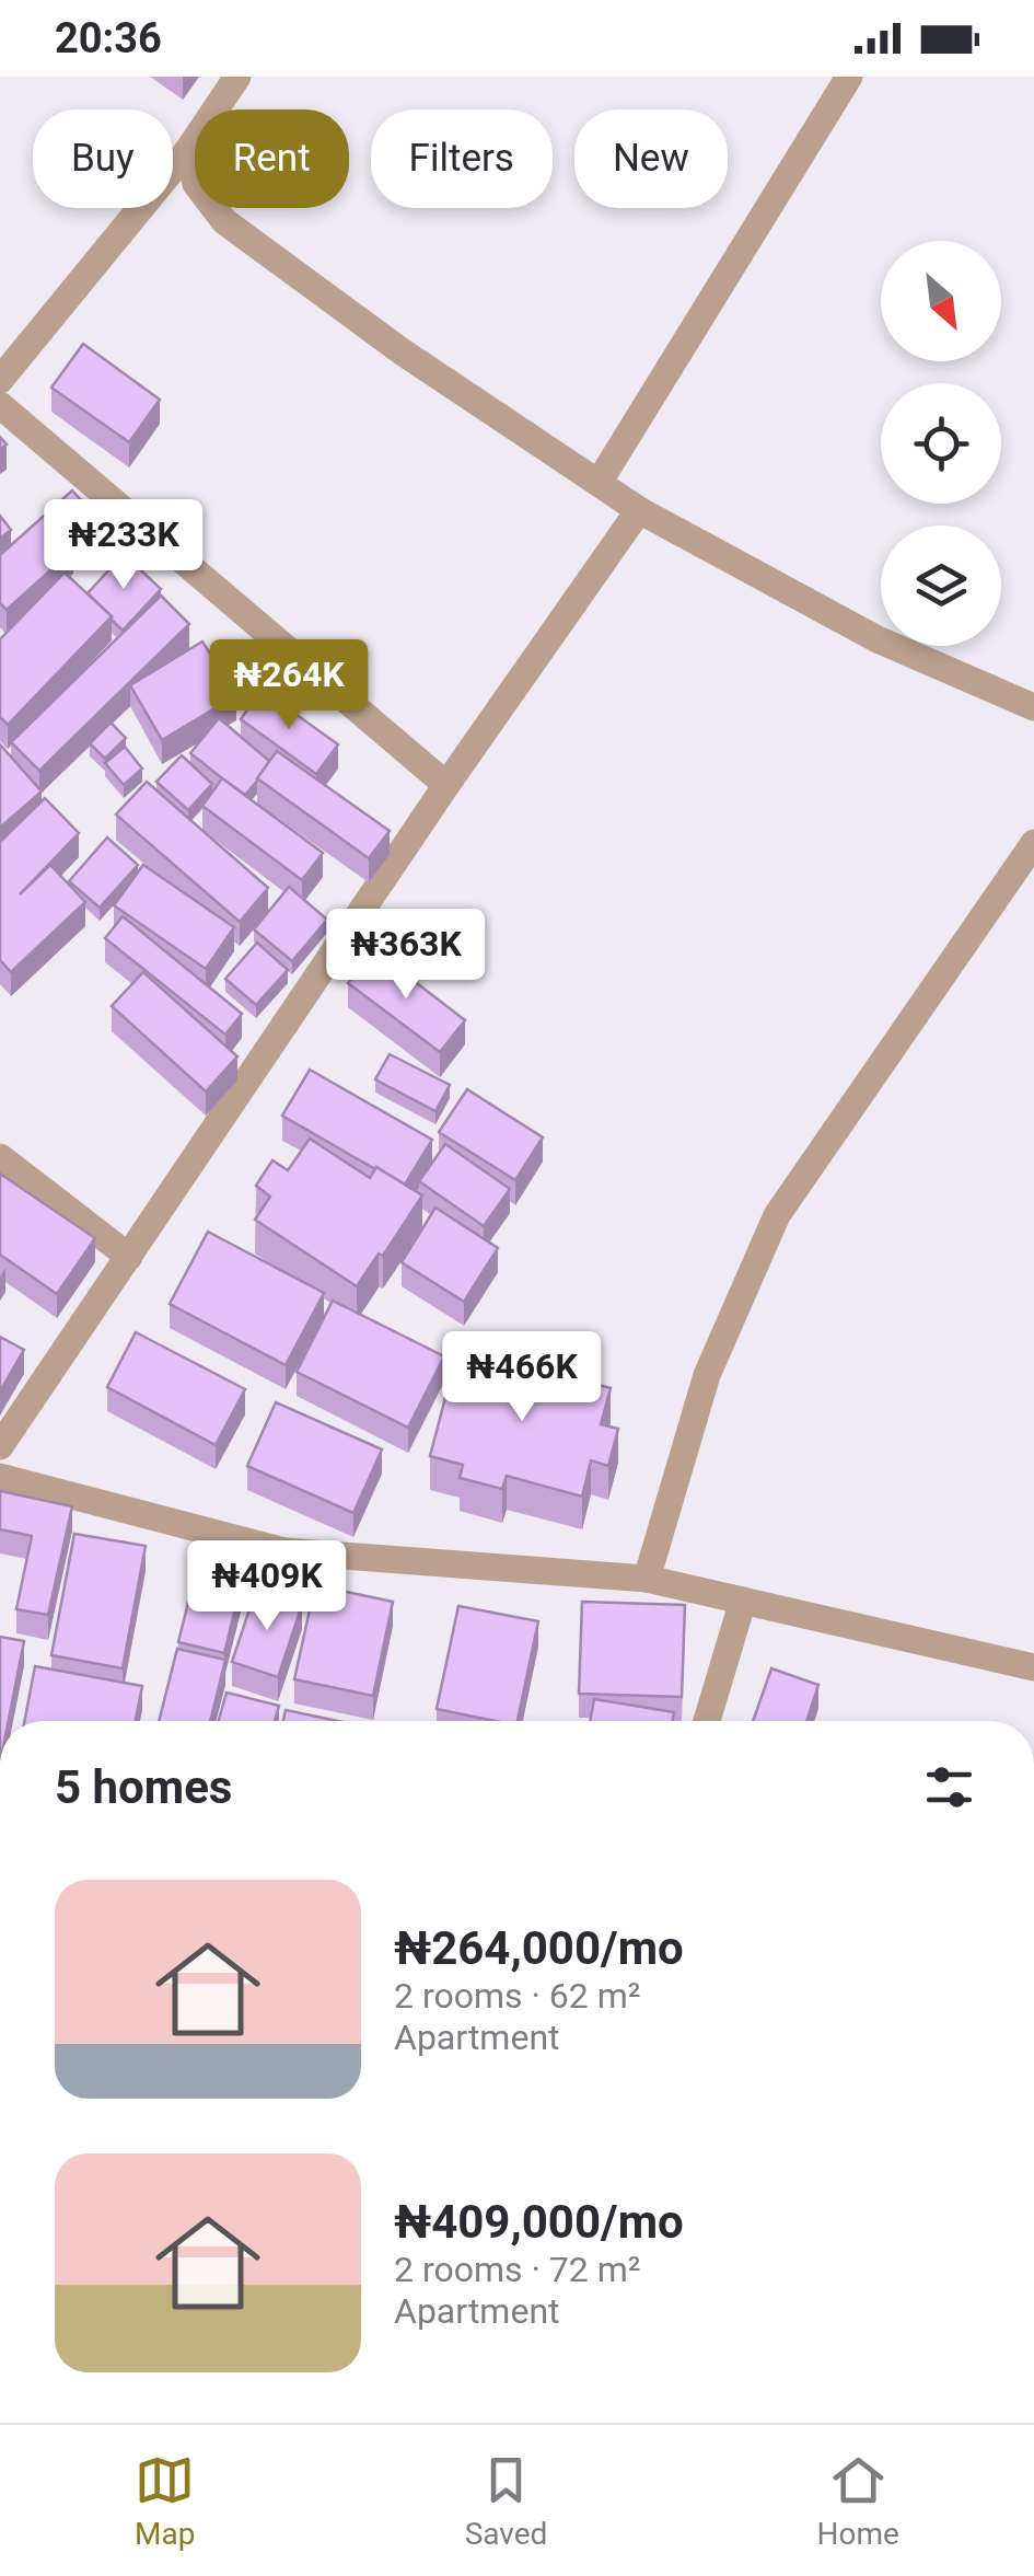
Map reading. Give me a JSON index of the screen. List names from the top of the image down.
{
  "north": "bottom right",
  "page": {
    "status": "20:36",
    "chip": [
      "Buy",
      "Rent",
      "Filters",
      "New"
    ],
    "price": [
      "₦233K",
      "₦264K",
      "₦363K",
      "₦466K",
      "₦409K"
    ],
    "heading": "5 homes",
    "list": [
      {
        "name": "₦264,000/mo",
        "note": "2 rooms · 62 m² · Apartment"
      },
      {
        "name": "₦409,000/mo",
        "note": "2 rooms · 72 m² · Apartment"
      }
    ],
    "tabs": ["Map", "Saved", "Home"]
  }
}
